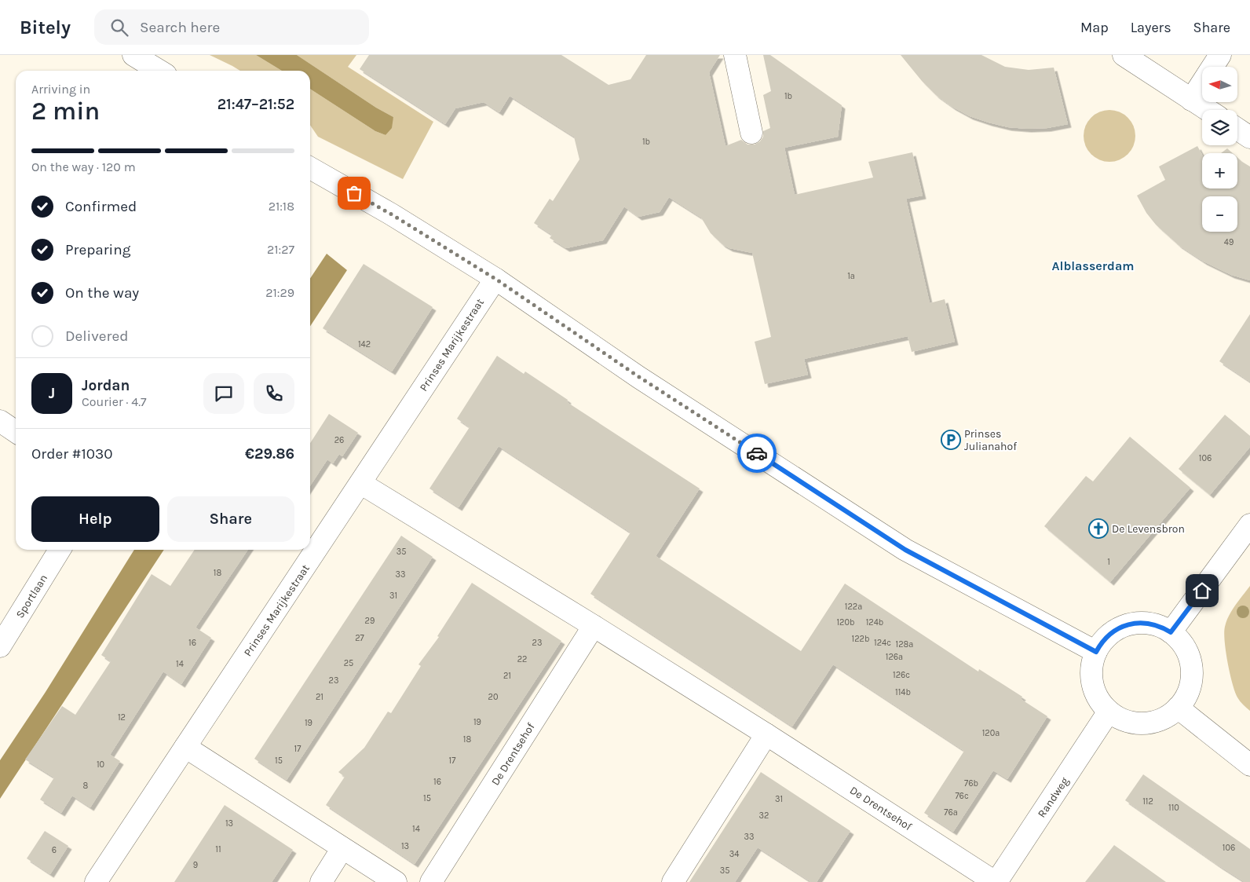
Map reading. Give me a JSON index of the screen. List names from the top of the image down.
{
  "streets": {
    "street": [
      "Prinses Marijkestraat",
      "Sportlaan",
      "De Drentsehof",
      "Randweg"
    ]
  },
  "crossings": [
    ["Prinses Marijkestraat", "De Drentsehof"],
    ["De Drentsehof", "Randweg"]
  ],
  "districts": ["Alblasserdam"],
  "places": {
    "parking": ["Prinses Julianahof"],
    "church": ["De Levensbron"]
  },
  "house_numbers": [
    "1b",
    "1b",
    "49",
    "1a",
    "142",
    "26",
    "106",
    "35",
    "1",
    "18",
    "33",
    "31",
    "122a",
    "29",
    "120b",
    "124b",
    "27",
    "122b",
    "16",
    "23",
    "124c",
    "128a",
    "126a",
    "22",
    "25",
    "14",
    "126c",
    "21",
    "23",
    "114b",
    "21",
    "20",
    "12",
    "19",
    "19",
    "120a",
    "18",
    "17",
    "15",
    "17",
    "10",
    "16",
    "76b",
    "8",
    "76c",
    "15",
    "31",
    "112",
    "110",
    "76a",
    "32",
    "13",
    "14",
    "33",
    "13",
    "106",
    "11",
    "6",
    "34",
    "9",
    "35"
  ],
  "north": "left",
  "page": {
    "header": "Bitely",
    "search": "Search here",
    "nav": ["Map", "Layers", "Share"],
    "map_buttons": ["+", "−"],
    "heading": ["2 min", "Arriving in", "21:47–21:52"],
    "panel": [
      "Jordan",
      "Courier · 4.7",
      "Order #1030",
      "€29.86"
    ],
    "bar": "On the way · 120 m",
    "list": [
      ["Confirmed", "21:18"],
      ["Preparing", "21:27"],
      ["On the way", "21:29"],
      "Delivered"
    ],
    "round": "J",
    "buttons": ["Help", "Share"]
  }
}
